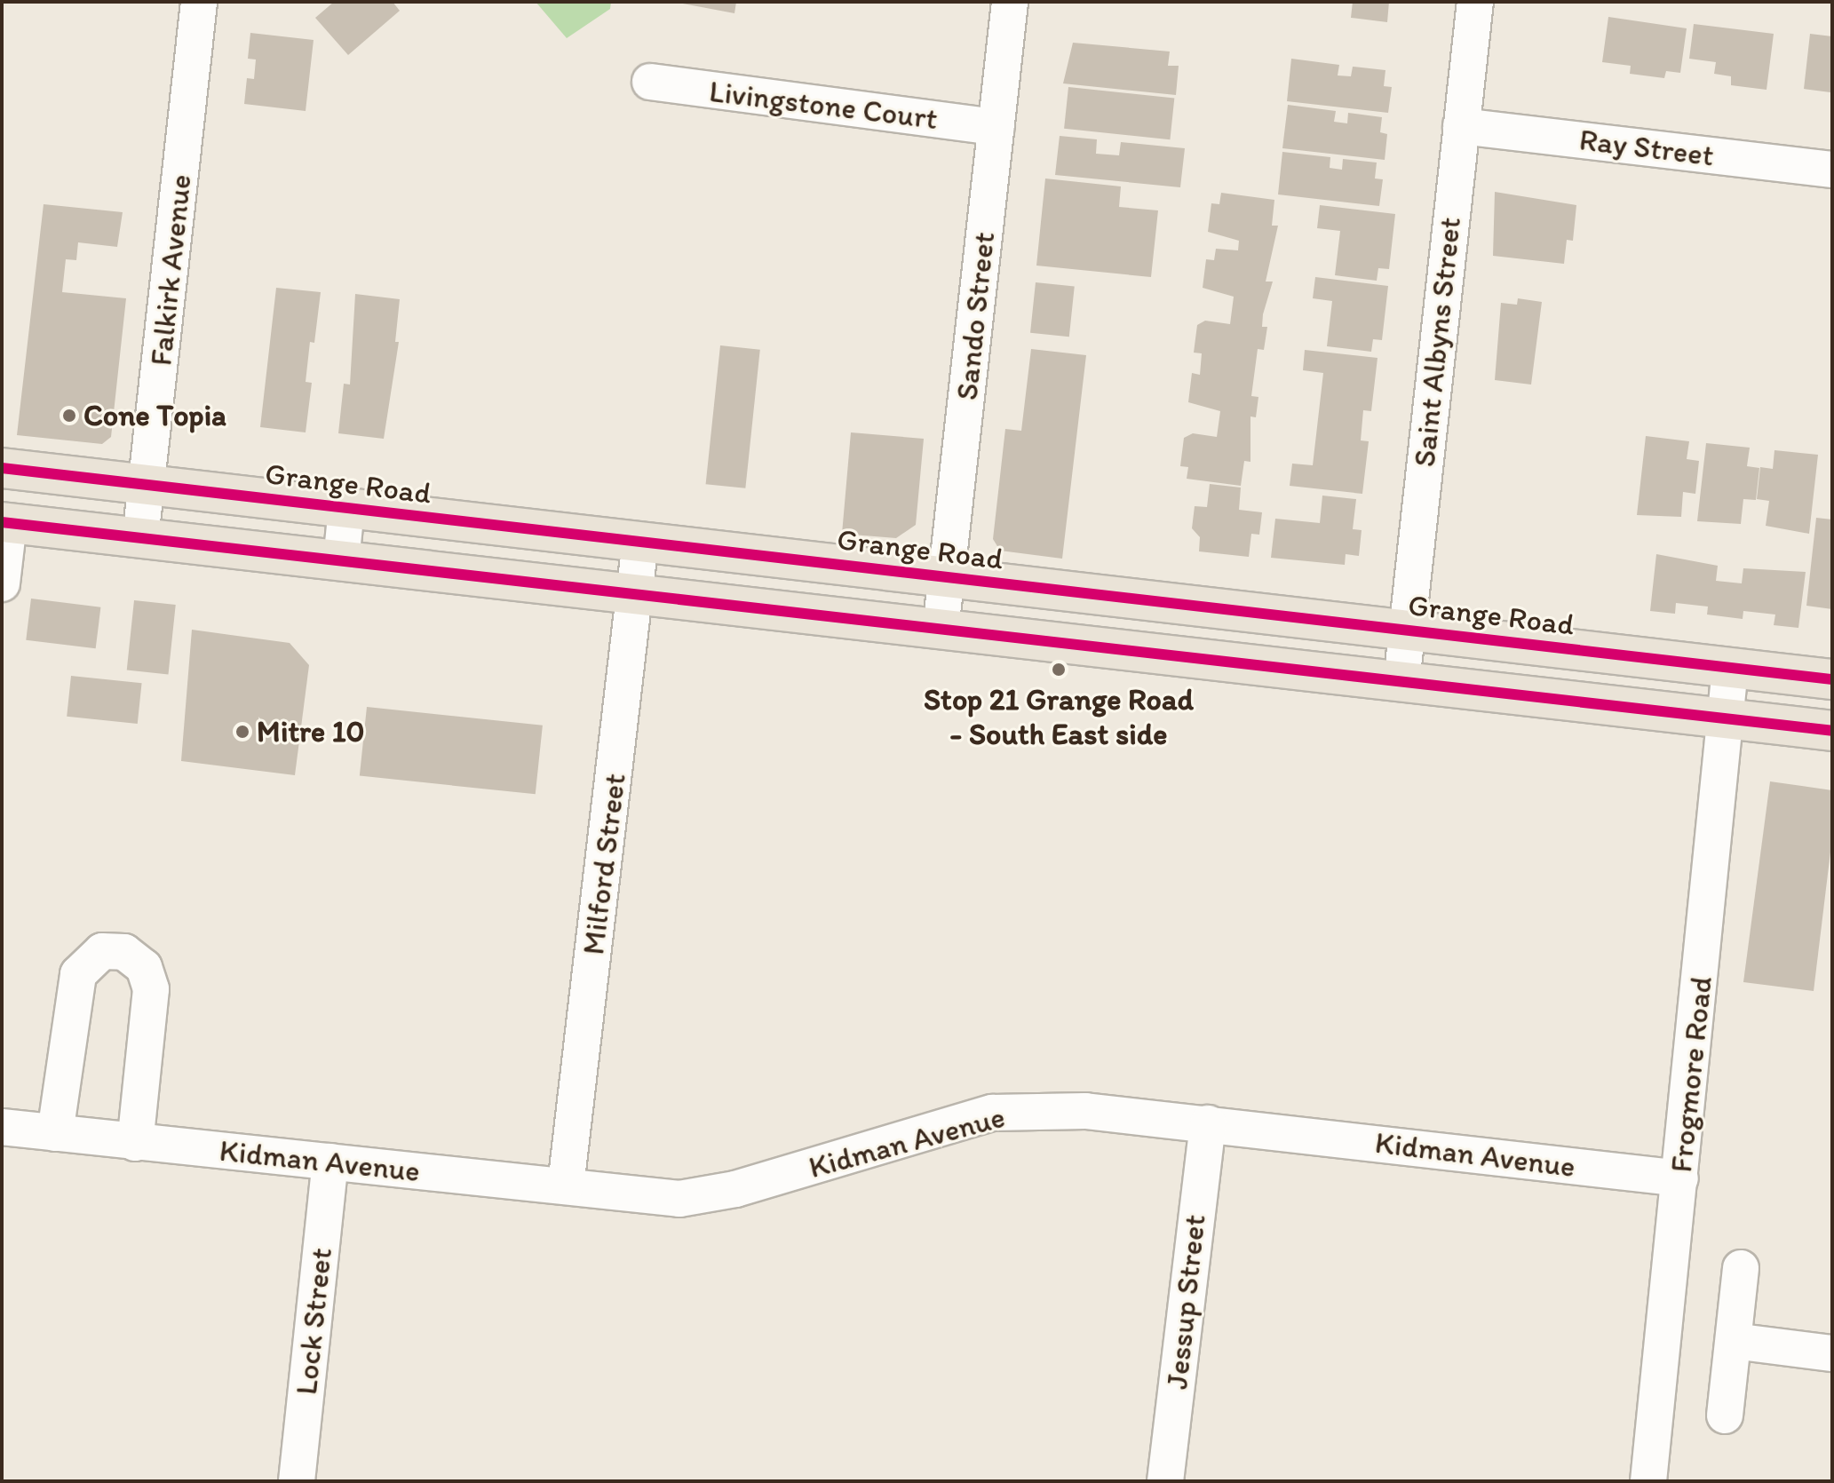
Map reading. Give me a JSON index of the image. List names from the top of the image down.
{
  "streets": {
    "main road": ["Grange Road"],
    "street": [
      "Livingstone Court",
      "Ray Street",
      "Falkirk Avenue",
      "Sando Street",
      "Saint Albyns Street",
      "Milford Street",
      "Frogmore Road",
      "Kidman Avenue",
      "Jessup Street",
      "Lock Street"
    ]
  },
  "crossings": [
    ["Livingstone Court", "Sando Street"],
    ["Ray Street", "Saint Albyns Street"],
    ["Falkirk Avenue", "Grange Road"],
    ["Sando Street", "Grange Road"],
    ["Saint Albyns Street", "Grange Road"],
    ["Grange Road", "Milford Street"],
    ["Grange Road", "Frogmore Road"],
    ["Milford Street", "Kidman Avenue"],
    ["Frogmore Road", "Kidman Avenue"],
    ["Kidman Avenue", "Jessup Street"],
    ["Kidman Avenue", "Lock Street"]
  ],
  "places": ["Cone Topia", "Stop 21 Grange Road - South East side", "Mitre 10"]
}
